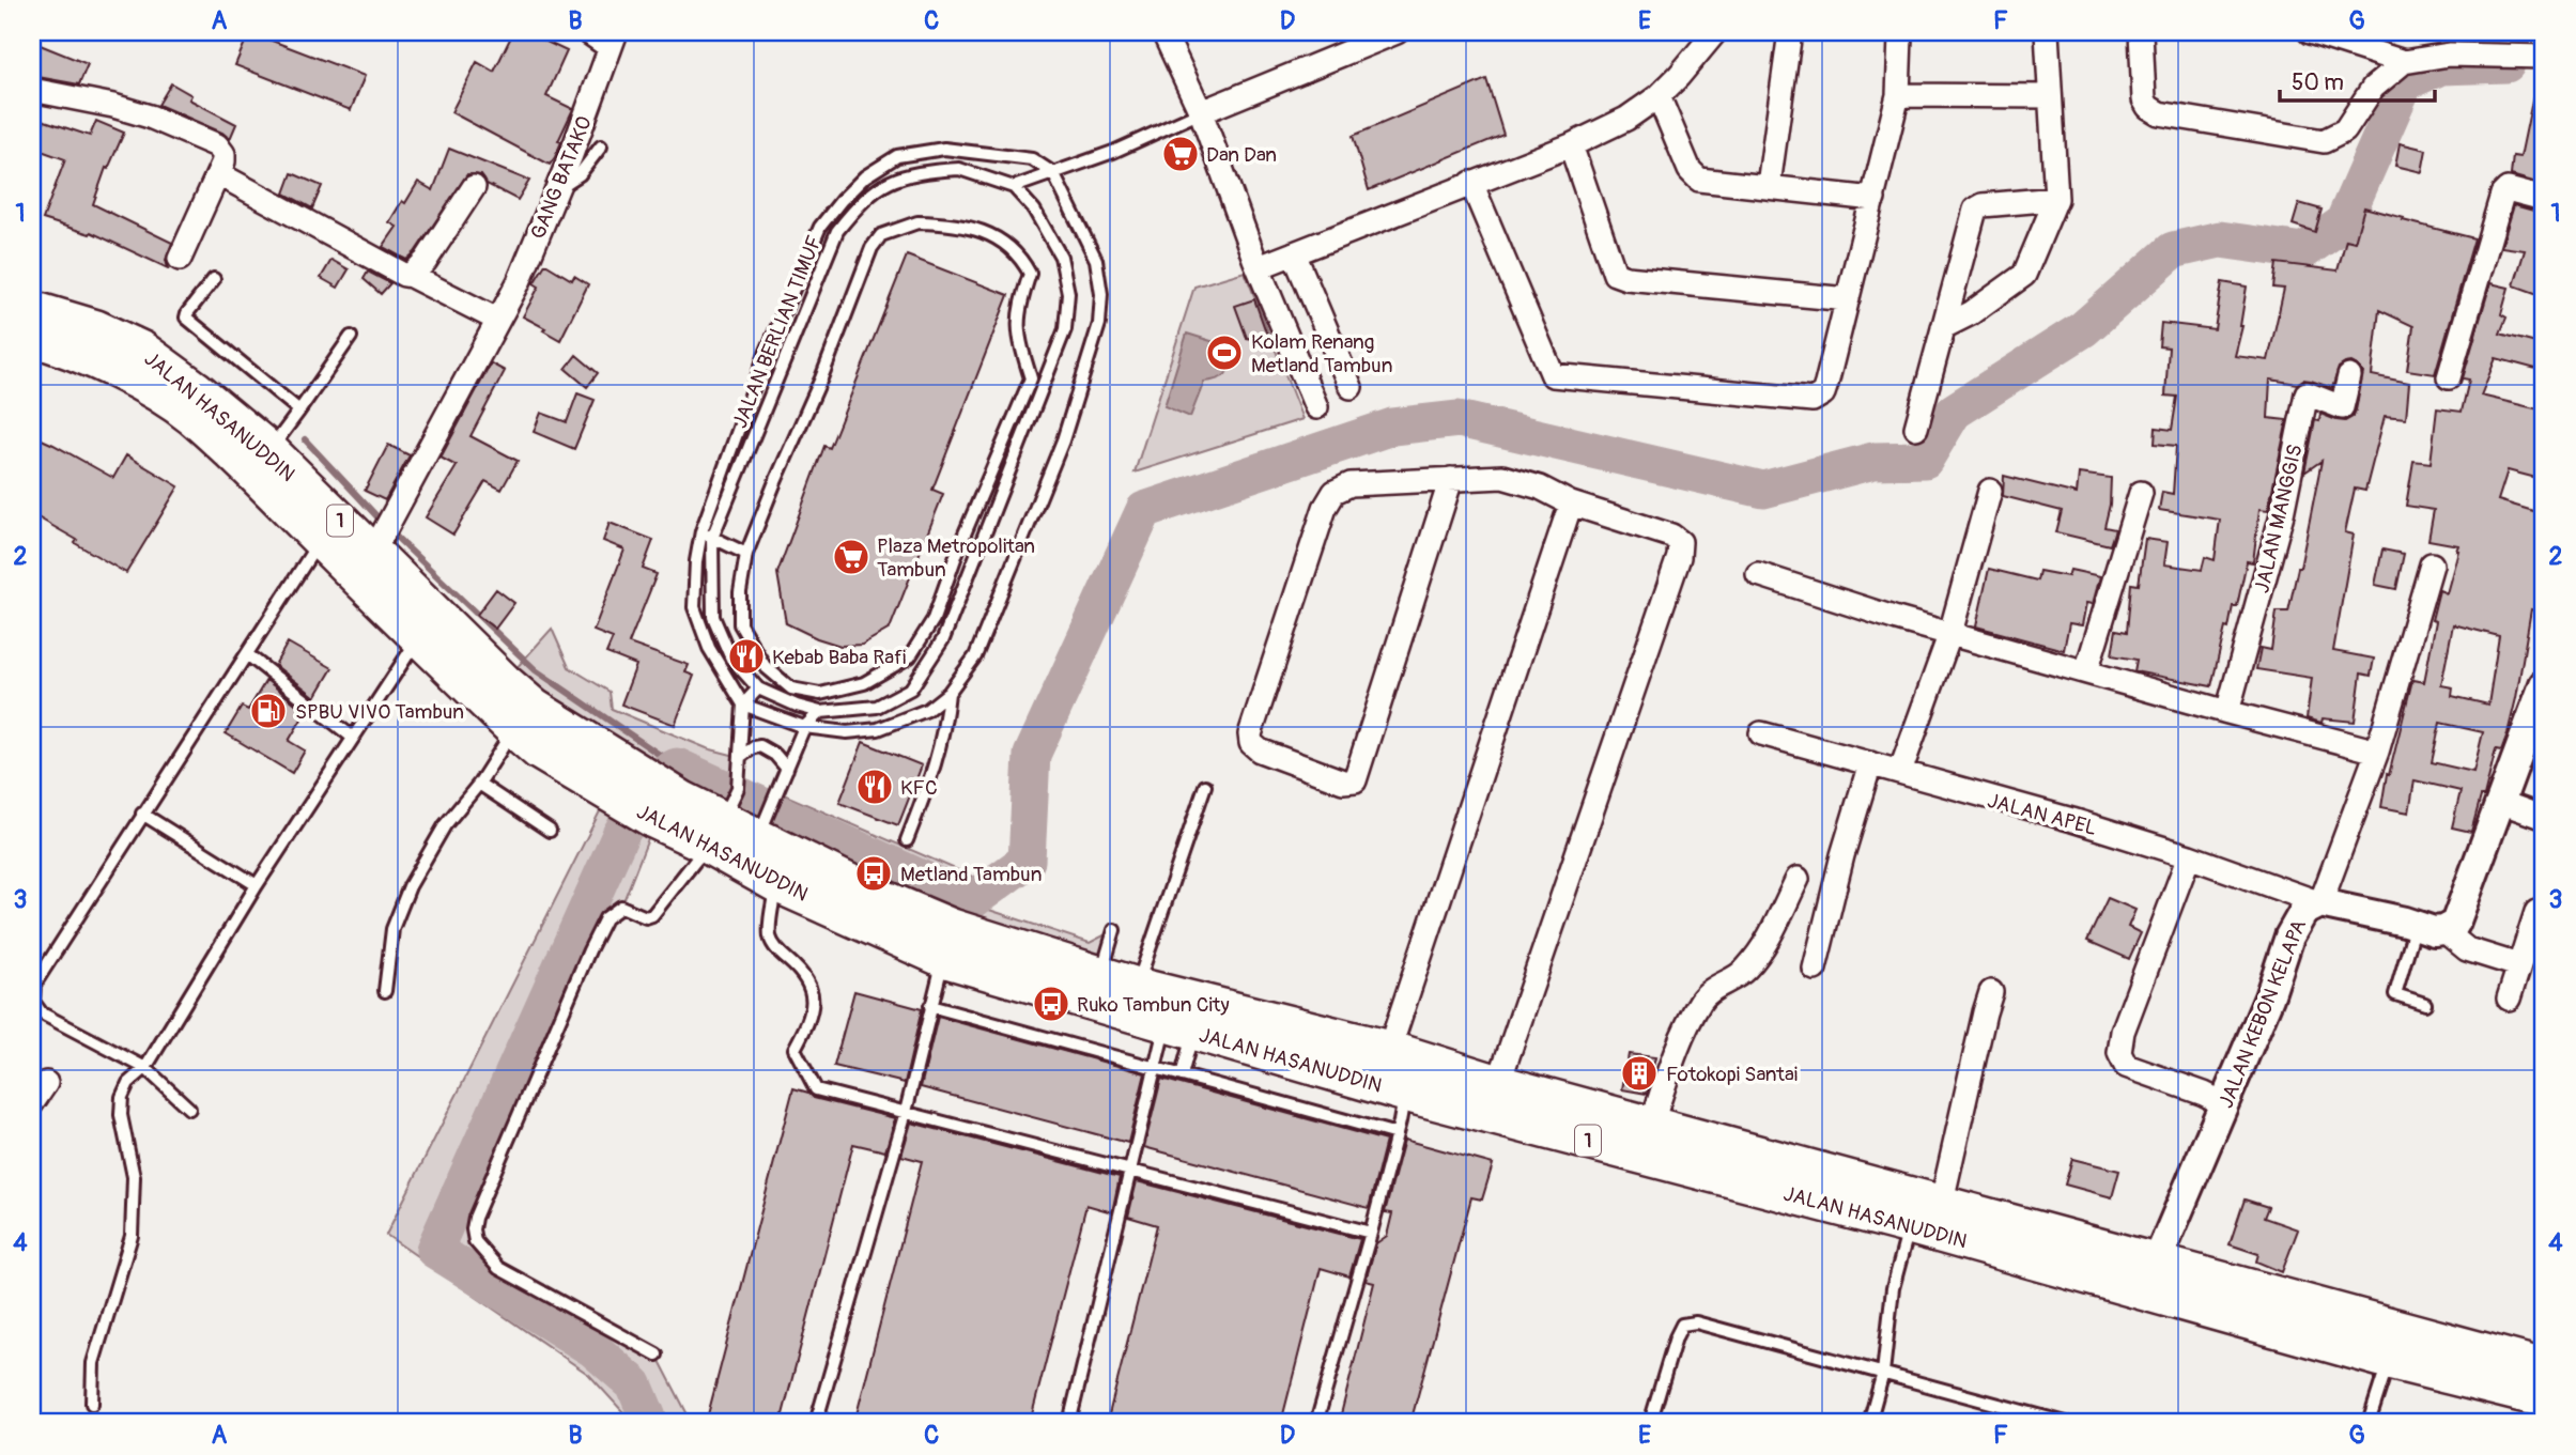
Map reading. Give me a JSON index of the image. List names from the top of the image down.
{
  "streets": {
    "highway": ["JALAN HASANUDDIN", "1"],
    "street": [
      "GANG BATAKO",
      "JALAN MANGGIS",
      "JALAN APEL",
      "JALAN KEBON KELAPA"
    ],
    "lane": ["JALAN BERLIAN TIMUF"]
  },
  "crossings": [
    ["GANG BATAKO", "JALAN HASANUDDIN"],
    ["JALAN HASANUDDIN", "JALAN KEBON KELAPA"],
    ["JALAN APEL", "JALAN KEBON KELAPA"]
  ],
  "places": {
    "supermarket": ["Dan Dan", "Plaza Metropolitan Tambun"],
    "sports": ["Kolam Renang Metland Tambun"],
    "restaurant": ["Kebab Baba Rafi", "KFC"],
    "fuel station": ["SPBU VIVO Tambun"],
    "bus stop": ["Metland Tambun", "Ruko Tambun City"],
    "building": ["Fotokopi Santai"]
  },
  "scale_bar": "50 m",
  "grid": {
    "columns": [
      "A",
      "B",
      "C",
      "D",
      "E",
      "F",
      "G"
    ],
    "rows": [
      "1",
      "2",
      "3",
      "4"
    ]
  }
}
